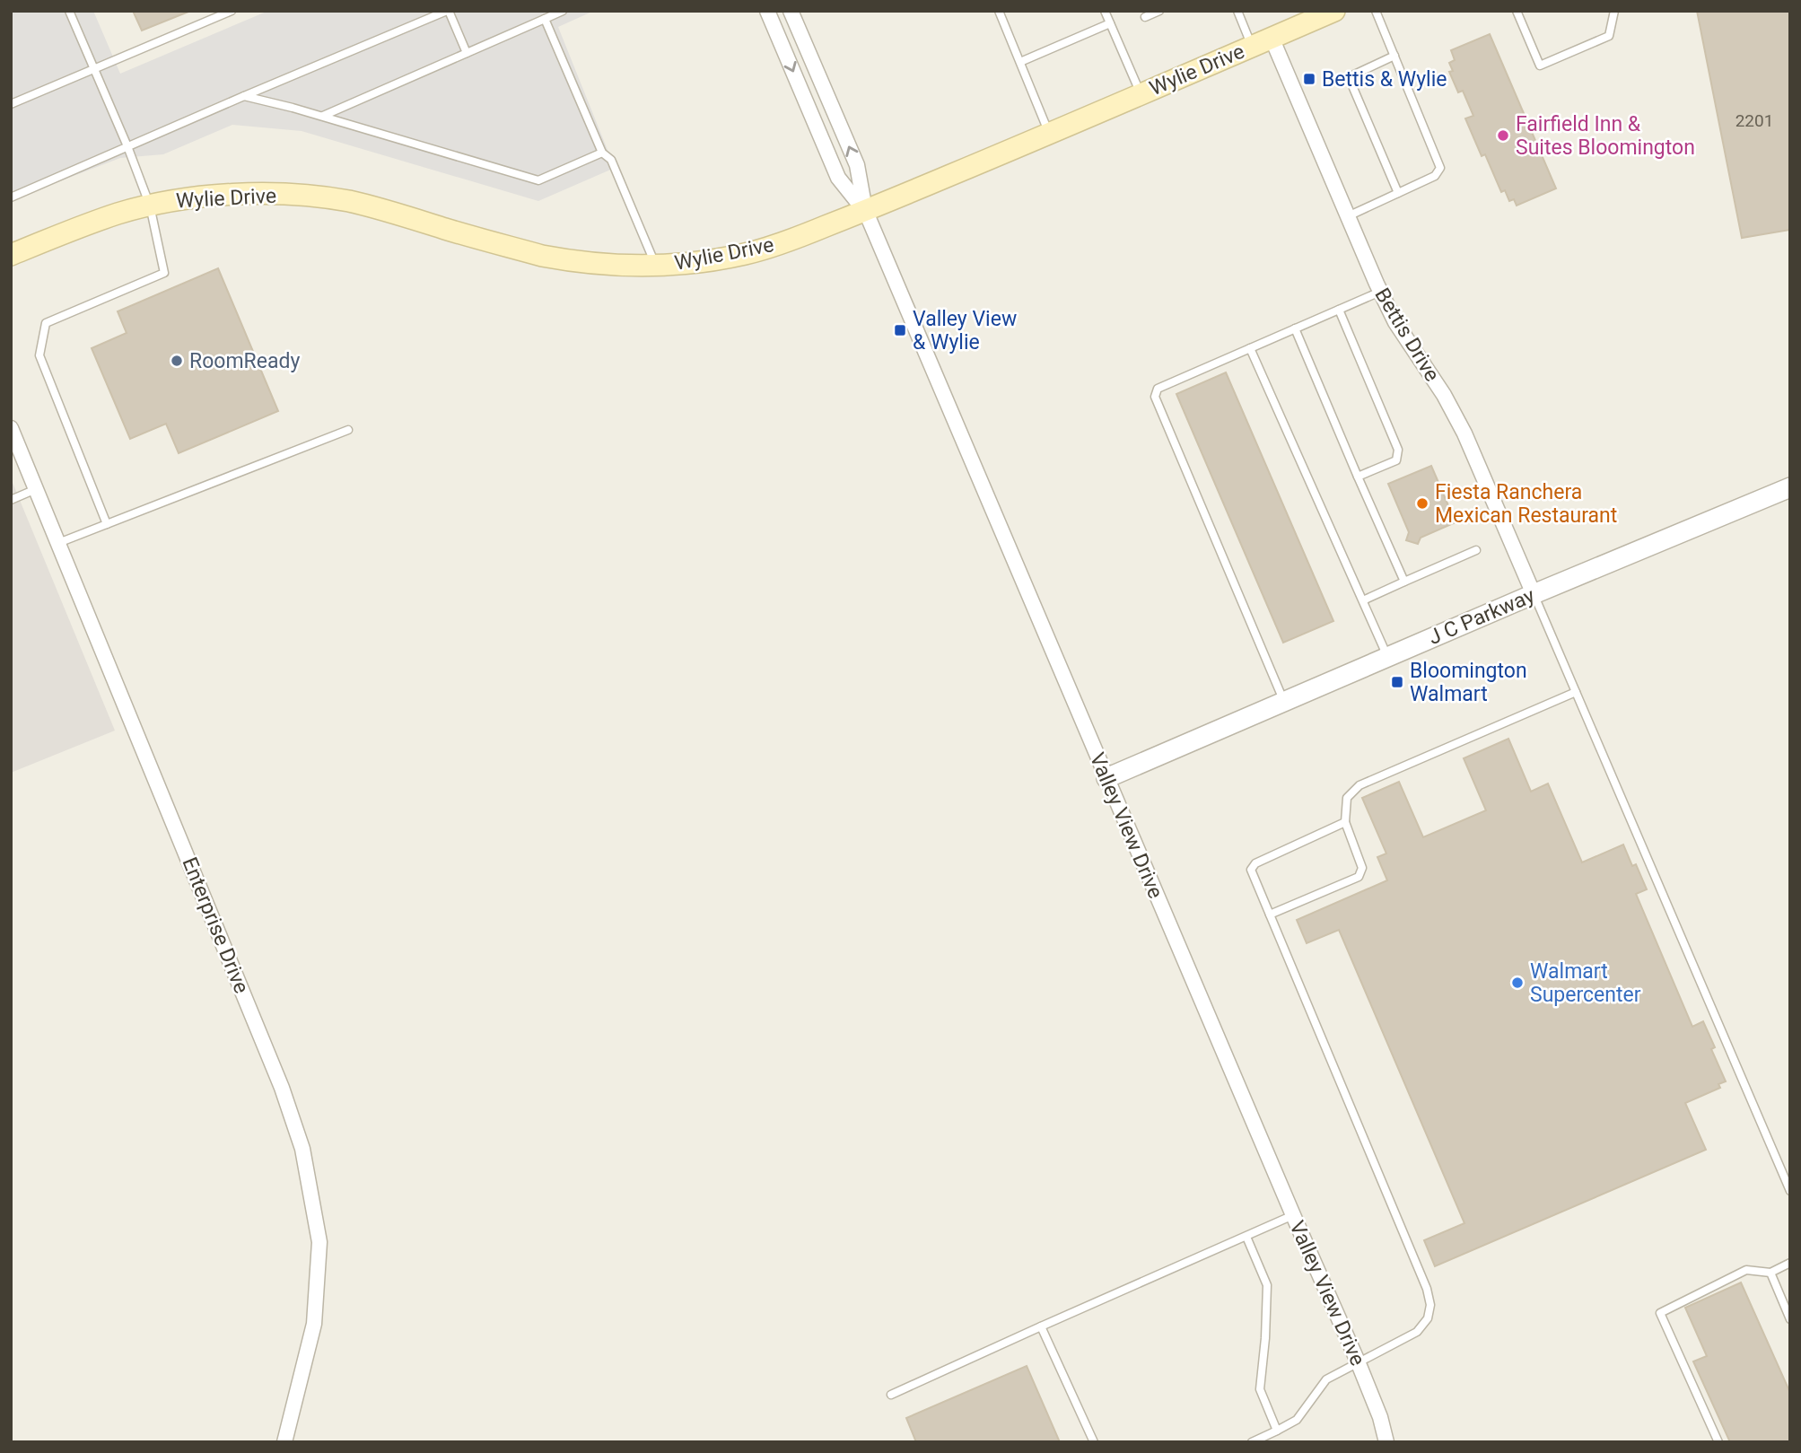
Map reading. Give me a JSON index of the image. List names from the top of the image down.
{
  "streets": {
    "main road": ["Wylie Drive"],
    "street": [
      "Bettis Drive",
      "J C Parkway",
      "Valley View Drive",
      "Enterprise Drive"
    ]
  },
  "crossings": [
    ["Wylie Drive", "Bettis Drive"],
    ["Wylie Drive", "Valley View Drive"],
    ["Bettis Drive", "J C Parkway"],
    ["J C Parkway", "Valley View Drive"]
  ],
  "places": {
    "transit": ["Bettis & Wylie", "Valley View & Wylie", "Bloomington Walmart"],
    "other": [
      "Fairfield Inn & Suites Bloomington",
      "RoomReady",
      "Fiesta Ranchera Mexican Restaurant",
      "Walmart Supercenter"
    ]
  },
  "house_numbers": ["2201"]
}
